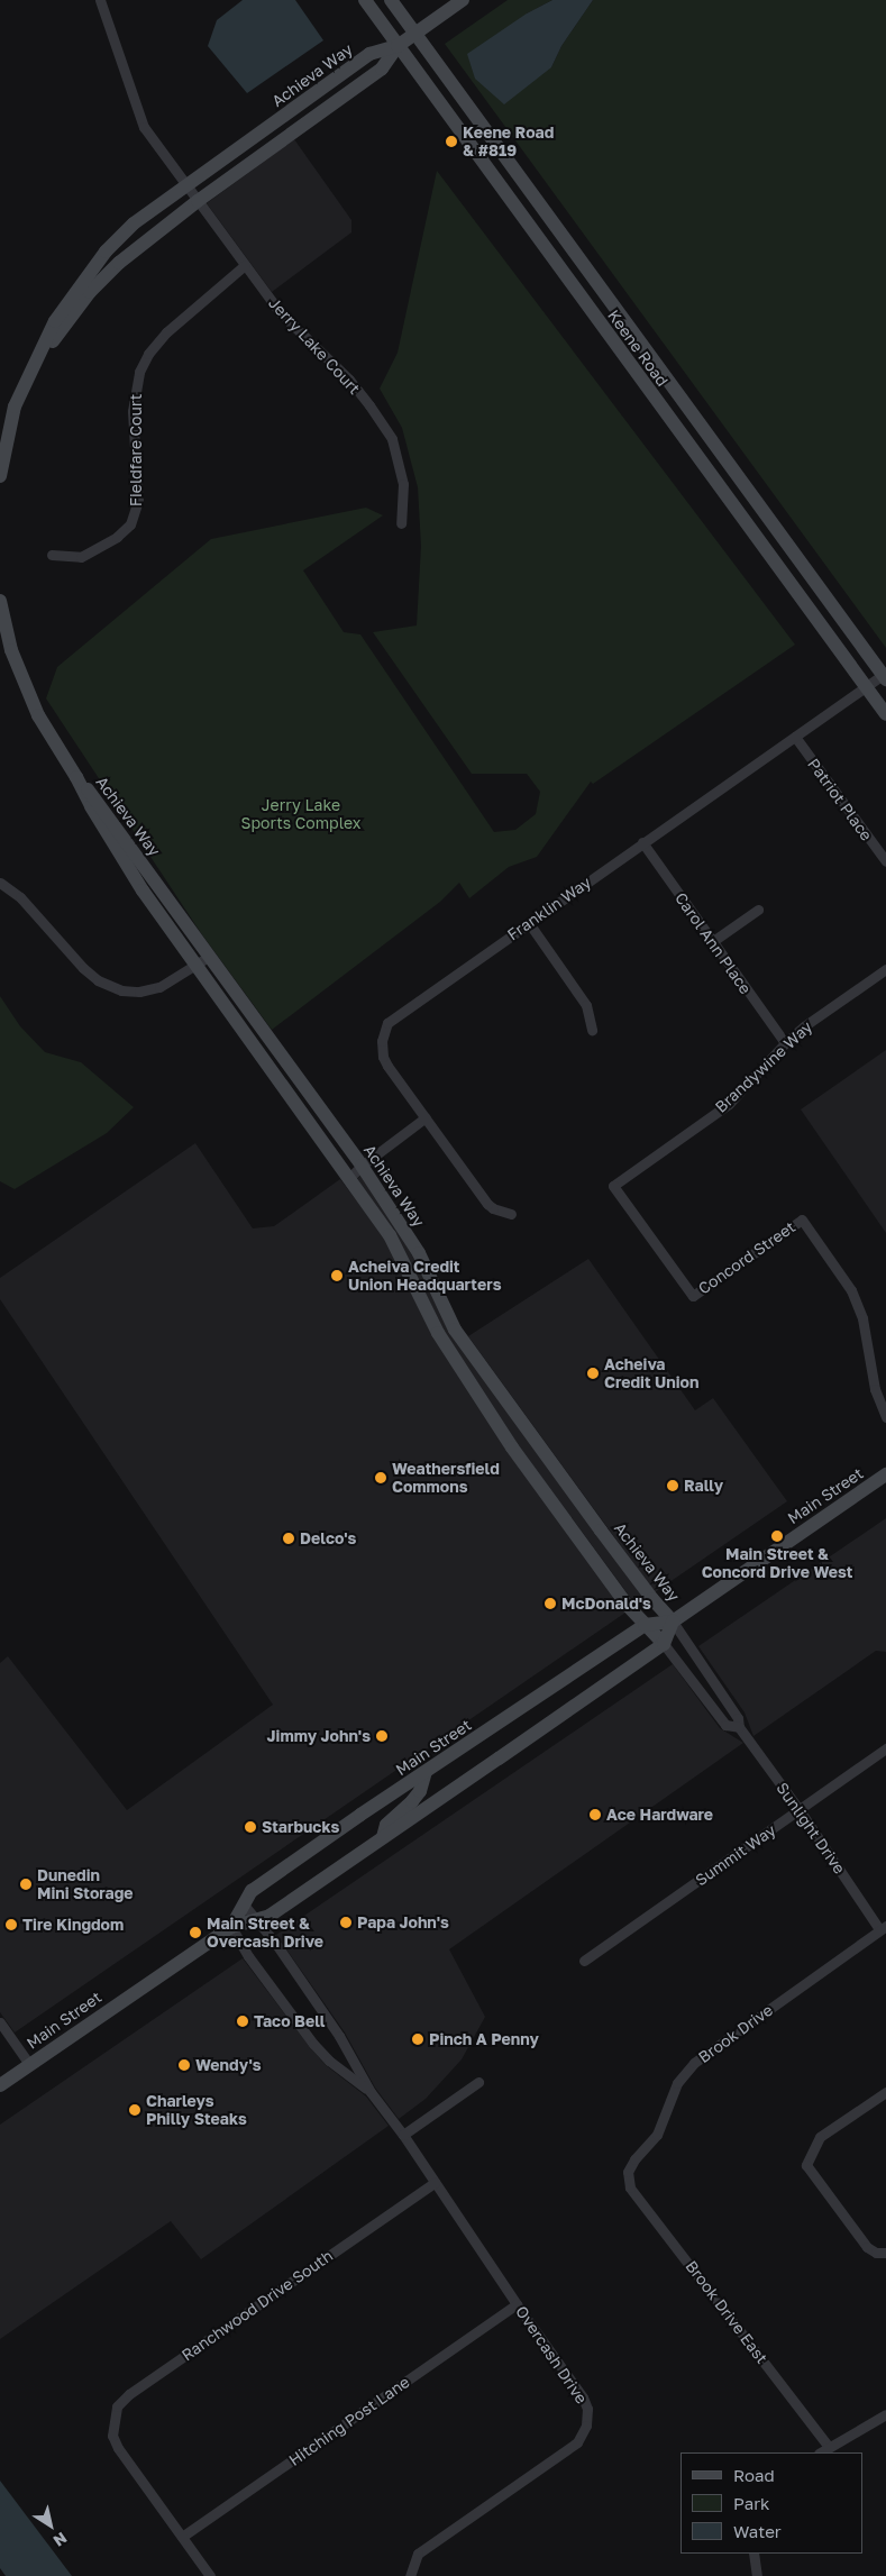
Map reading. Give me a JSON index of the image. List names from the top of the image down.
{
  "streets": {
    "main road": ["Achieva Way", "Keene Road", "Main Street"],
    "street": [
      "Jerry Lake Court",
      "Fieldfare Court",
      "Patriot Place",
      "Franklin Way",
      "Carol Ann Place",
      "Brandywine Way",
      "Concord Street",
      "Sunlight Drive",
      "Summit Way",
      "Brook Drive",
      "Ranchwood Drive South",
      "Brook Drive East",
      "Overcash Drive",
      "Hitching Post Lane"
    ]
  },
  "crossings": [
    ["Achieva Way", "Jerry Lake Court"],
    ["Achieva Way", "Keene Road"],
    ["Achieva Way", "Main Street"],
    ["Achieva Way", "Sunlight Drive"],
    ["Jerry Lake Court", "Fieldfare Court"],
    ["Keene Road", "Franklin Way"],
    ["Patriot Place", "Franklin Way"],
    ["Franklin Way", "Carol Ann Place"],
    ["Carol Ann Place", "Brandywine Way"],
    ["Brandywine Way", "Concord Street"],
    ["Main Street", "Sunlight Drive"],
    ["Main Street", "Overcash Drive"],
    ["Sunlight Drive", "Summit Way"],
    ["Sunlight Drive", "Brook Drive"],
    ["Brook Drive", "Brook Drive East"],
    ["Ranchwood Drive South", "Overcash Drive"],
    ["Ranchwood Drive South", "Hitching Post Lane"],
    ["Overcash Drive", "Hitching Post Lane"]
  ],
  "parks": ["Jerry Lake Sports Complex"],
  "places": [
    "Keene Road & #819",
    "Acheiva Credit Union Headquarters",
    "Acheiva Credit Union",
    "Weathersfield Commons",
    "Rally",
    "Main Street & Concord Drive West",
    "Delco's",
    "McDonald's",
    "Jimmy John's",
    "Ace Hardware",
    "Starbucks",
    "Dunedin Mini Storage",
    "Papa John's",
    "Tire Kingdom",
    "Main Street & Overcash Drive",
    "Taco Bell",
    "Pinch A Penny",
    "Wendy's",
    "Charleys Philly Steaks"
  ],
  "legend": ["Road", "Park", "Water"],
  "north": "bottom right"
}
